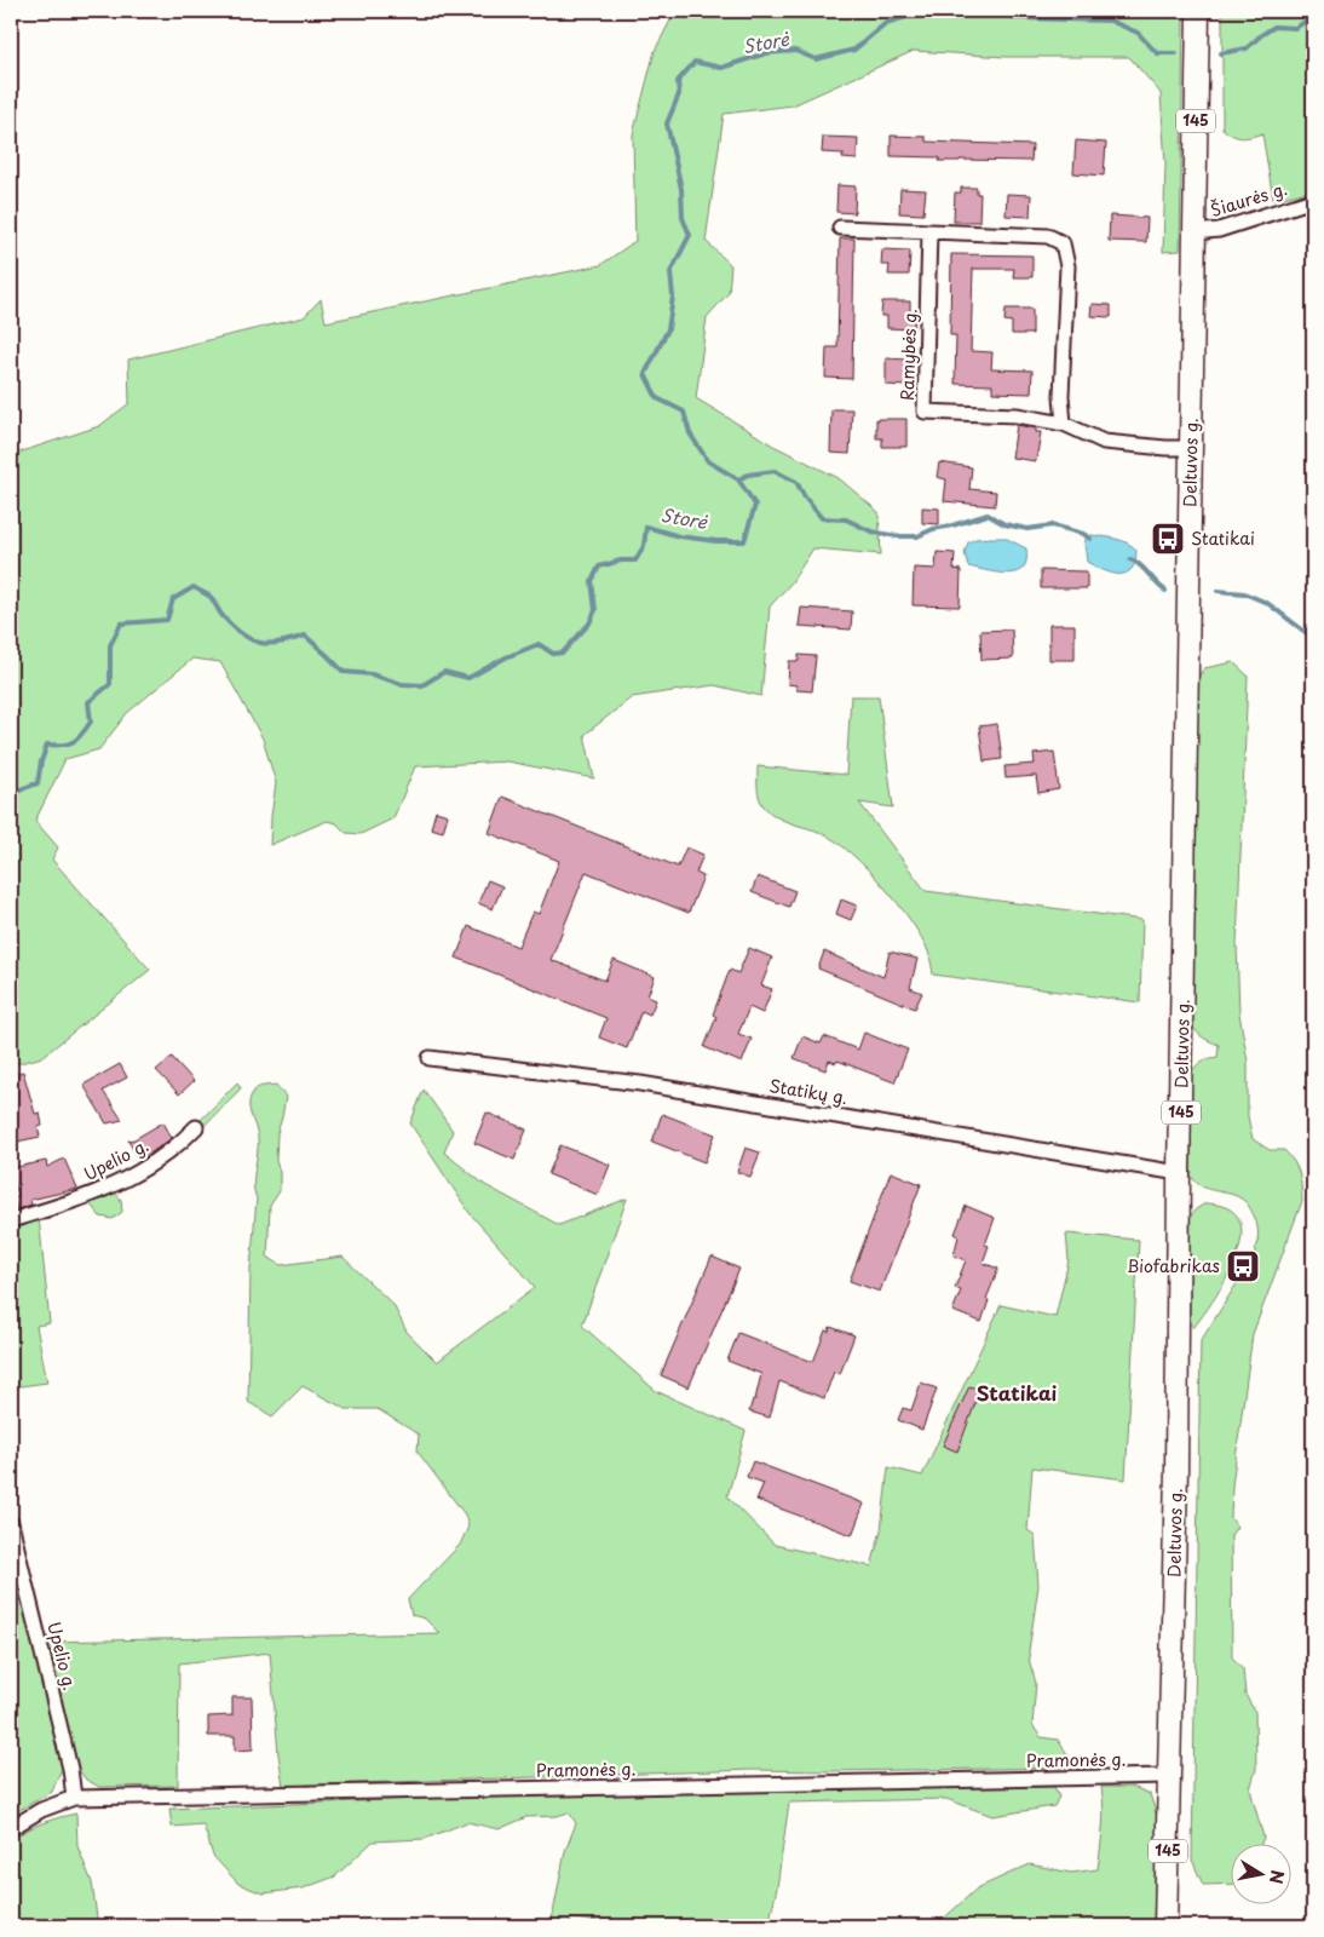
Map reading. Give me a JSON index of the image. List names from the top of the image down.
{
  "streets": {
    "main road": ["145", "Deltuvos g."],
    "street": [
      "Šiaurės g.",
      "Ramybės g.",
      "Statikų g.",
      "Upelio g.",
      "Pramonės g."
    ]
  },
  "crossings": [
    ["145", "Šiaurės g."],
    ["145", "Deltuvos g."],
    ["Šiaurės g.", "Deltuvos g."],
    ["Ramybės g.", "Deltuvos g."],
    ["Deltuvos g.", "Statikų g."],
    ["Deltuvos g.", "Pramonės g."],
    ["Upelio g.", "Pramonės g."]
  ],
  "districts": ["Statikai"],
  "water": ["Storė"],
  "places": {
    "bus stop": ["Statikai", "Biofabrikas"]
  },
  "north": "right"
}
